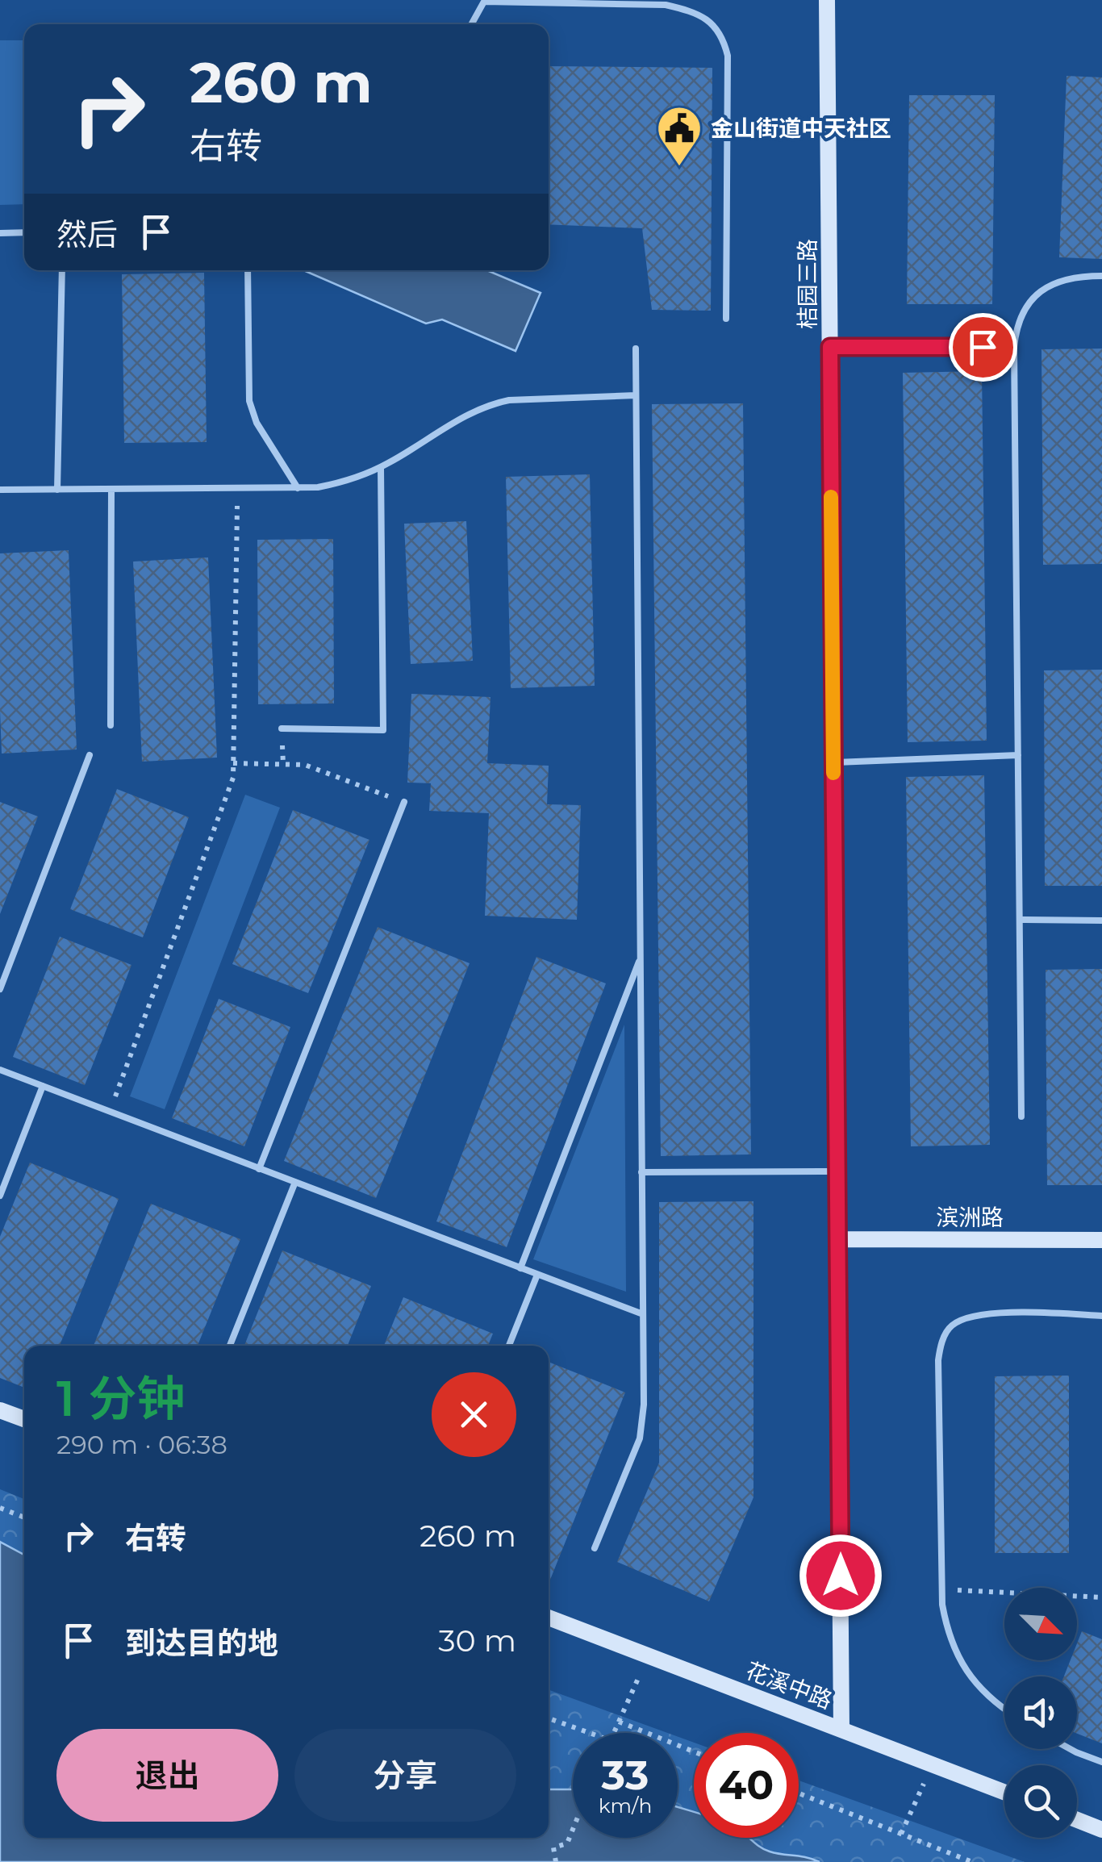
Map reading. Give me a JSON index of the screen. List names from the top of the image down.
{
  "streets": {
    "street": ["桔园三路", "滨洲路", "花溪中路"]
  },
  "crossings": [
    ["桔园三路", "滨洲路"],
    ["桔园三路", "花溪中路"]
  ],
  "places": {
    "public building": ["金山街道中天社区"]
  },
  "north": "bottom right",
  "page": {
    "turn": ["260 m", "右转"],
    "then": "然后",
    "heading": ["1 分钟", "290 m · 06:38"],
    "list": [
      {
        "name": "右转",
        "value": "260 m"
      },
      {
        "name": "到达目的地",
        "value": "30 m"
      }
    ],
    "buttons": ["退出", "分享"],
    "speed": "33 km/h",
    "limit": "40"
  }
}
